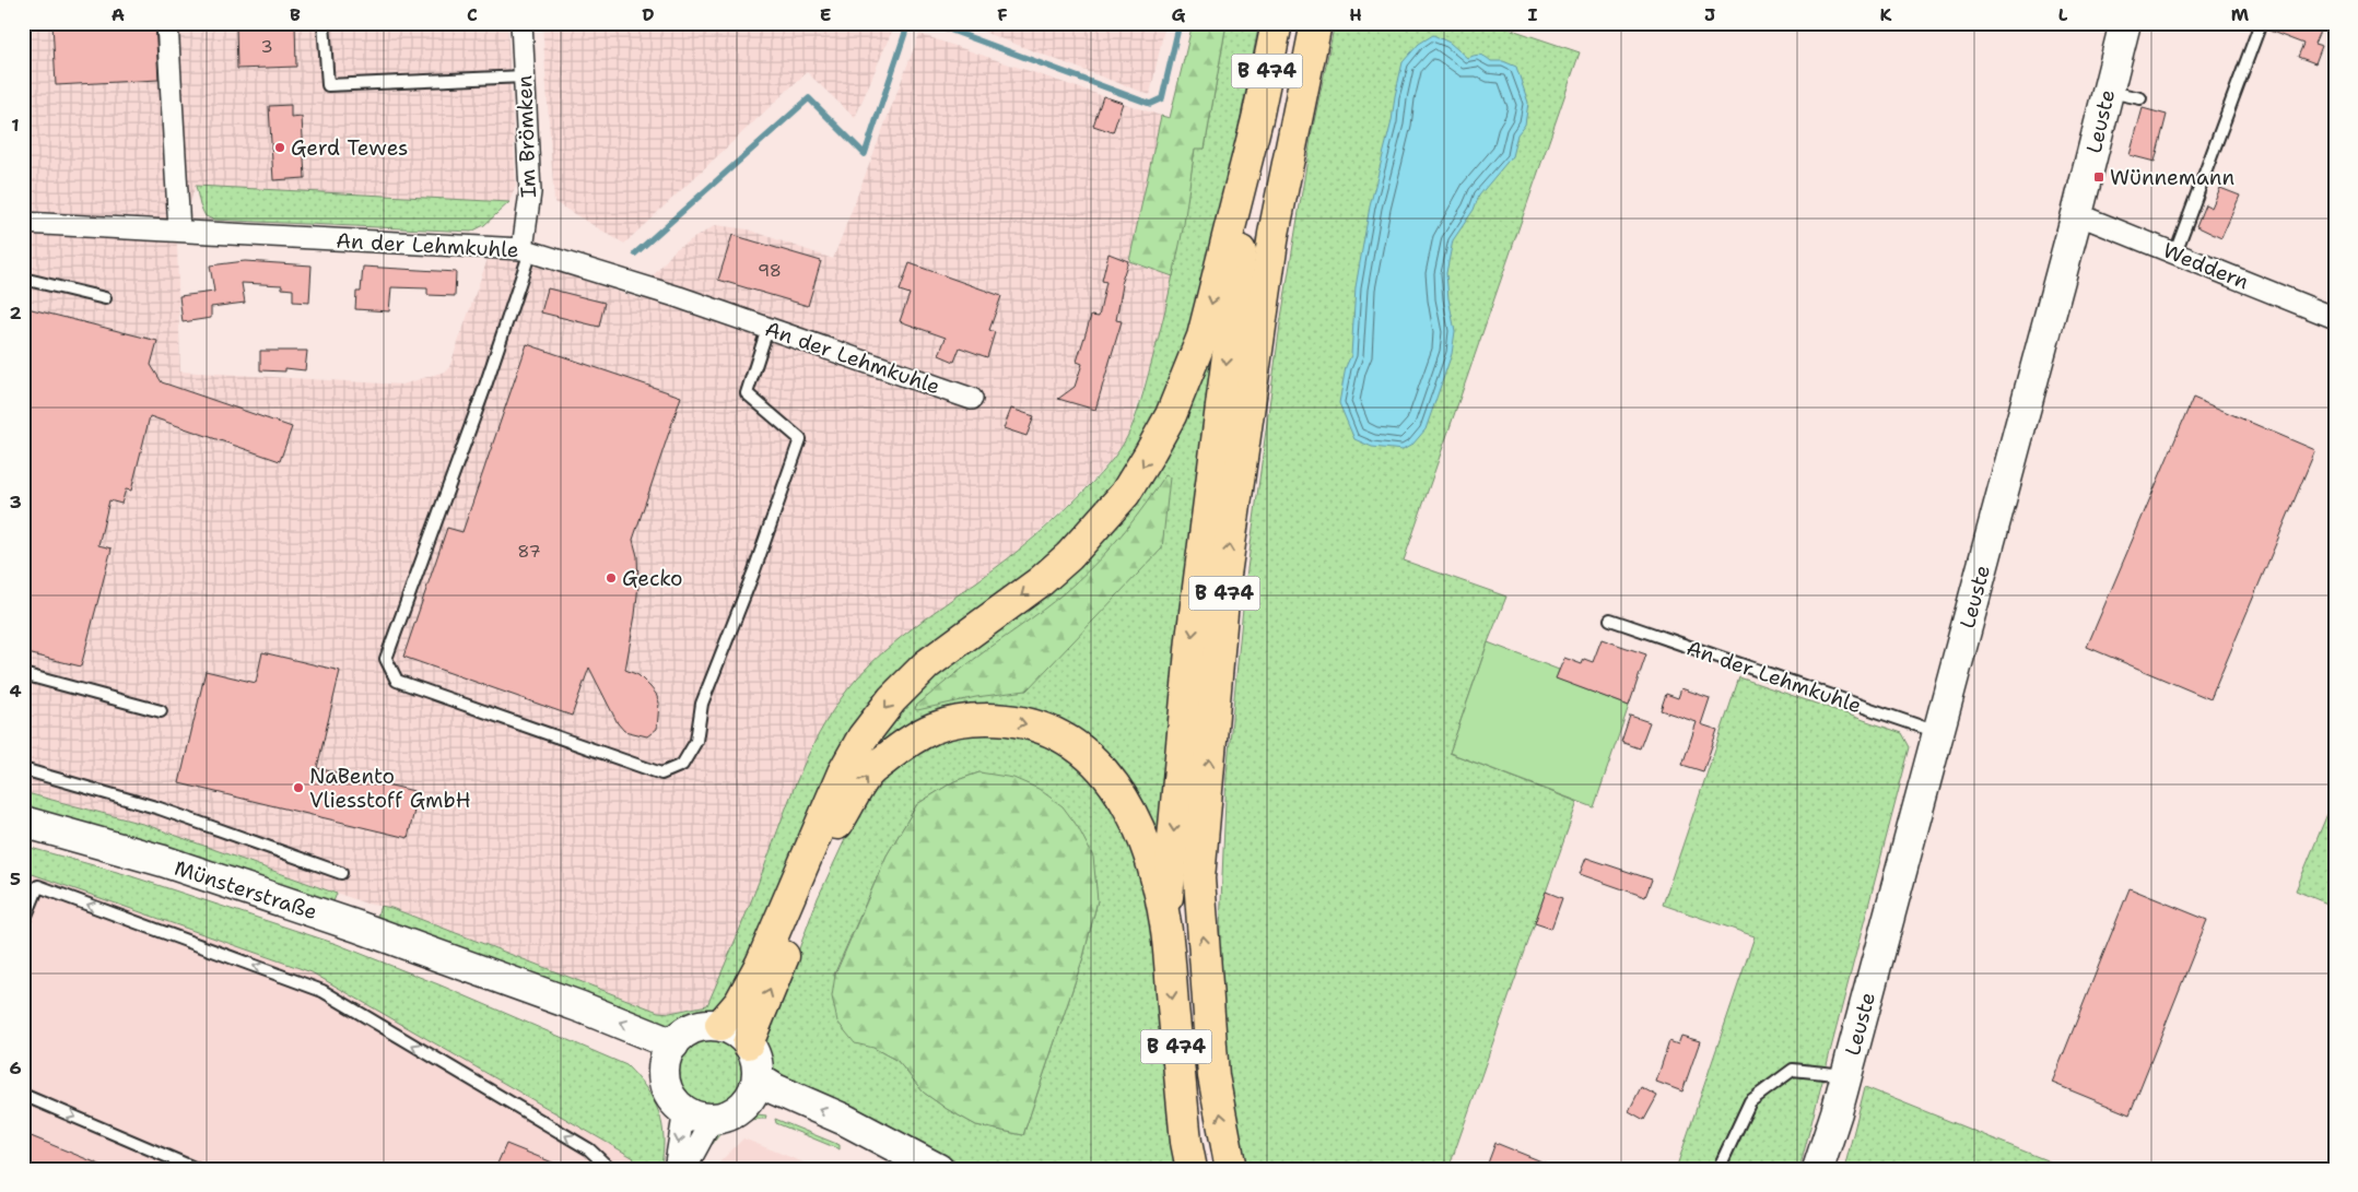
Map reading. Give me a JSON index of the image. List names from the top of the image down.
{
  "streets": {
    "highway": ["B 474"],
    "main road": ["Leuste", "Münsterstraße"],
    "street": ["Im Brömken", "An der Lehmkuhle", "Weddern"]
  },
  "crossings": [
    ["Leuste", "An der Lehmkuhle"],
    ["Leuste", "Weddern"],
    ["Im Brömken", "An der Lehmkuhle"]
  ],
  "places": {
    "other": ["Gerd Tewes", "Gecko", "NaBento Vliesstoff GmbH"],
    "transit": ["Wünnemann"]
  },
  "house_numbers": ["3", "98", "87"],
  "grid": {
    "columns": [
      "A",
      "B",
      "C",
      "D",
      "E",
      "F",
      "G",
      "H",
      "I",
      "J",
      "K",
      "L",
      "M"
    ],
    "rows": [
      "1",
      "2",
      "3",
      "4",
      "5",
      "6"
    ]
  }
}
